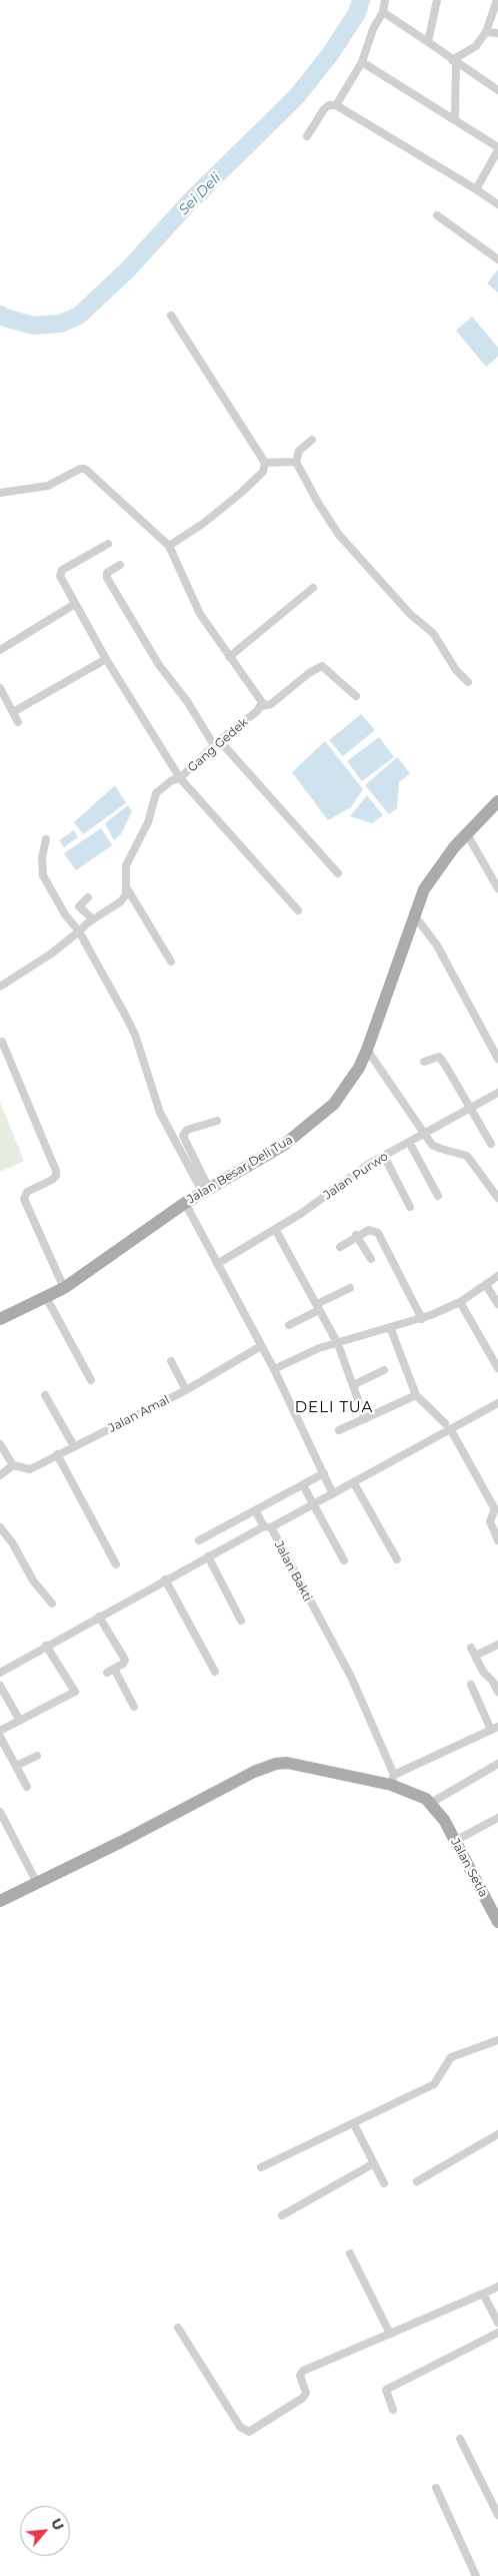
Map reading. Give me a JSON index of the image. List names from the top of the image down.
{
  "streets": {
    "main road": ["Jalan Besar Deli Tua", "Jalan Setia"],
    "street": [
      "Gang Gedek",
      "Jalan Purwo",
      "Jalan Amal",
      "Jalan Bakti"
    ]
  },
  "districts": ["DELI TUA"],
  "water": ["Sei Deli"],
  "north": "top right"
}
